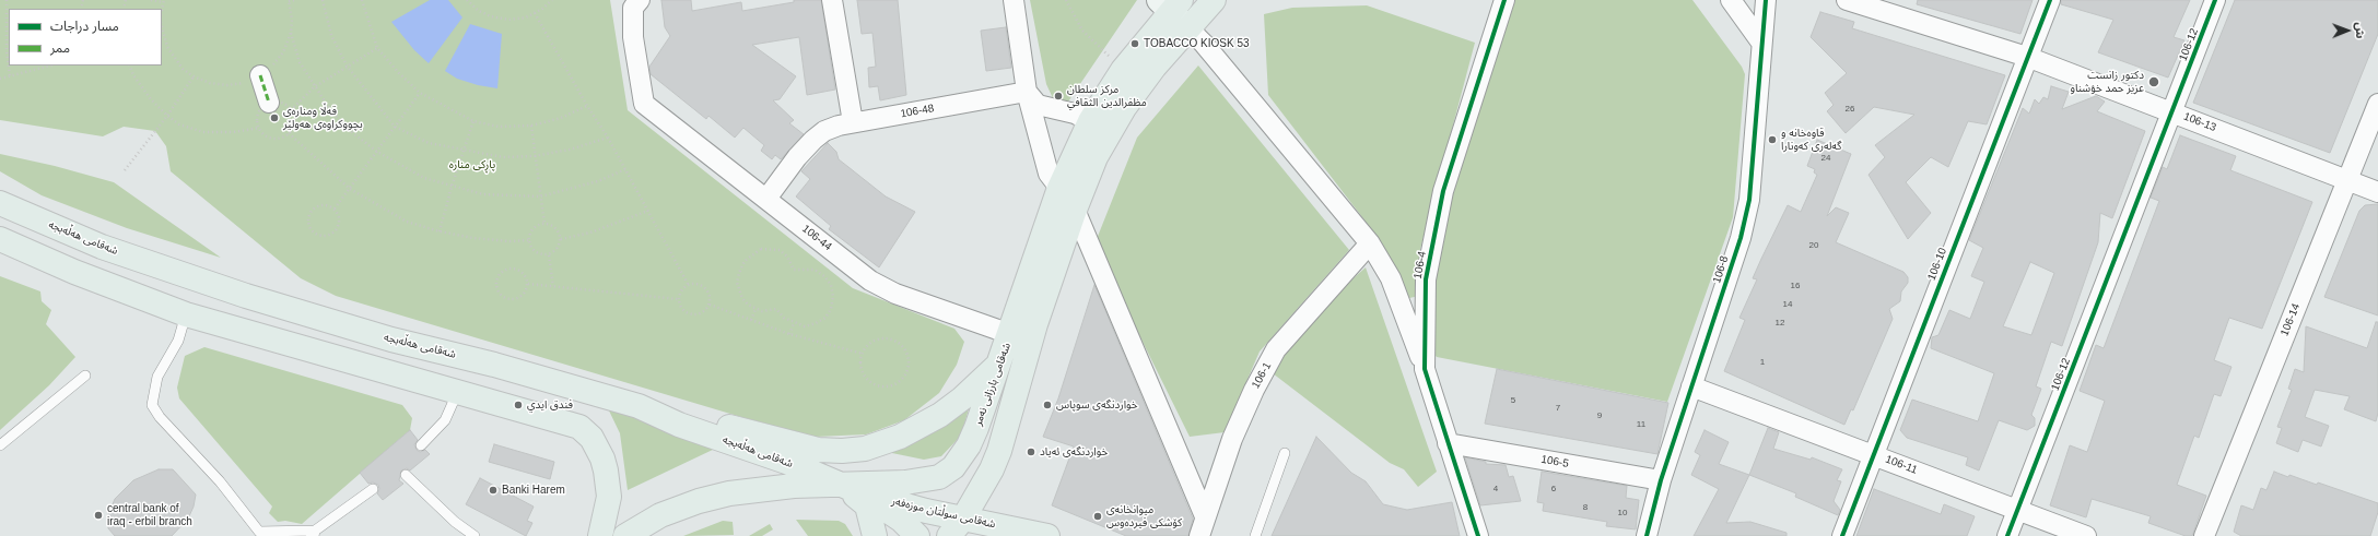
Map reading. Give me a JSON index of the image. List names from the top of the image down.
{
  "streets": {
    "main road": ["شەقامی هەڵەبجە", "شەقامی بارزانی نەمر", "شەقامی سوڵتان موزەفەر"],
    "street": [
      "106-12",
      "106-48",
      "106-13",
      "106-44",
      "106-10",
      "106-4",
      "106-8",
      "106-14",
      "106-1",
      "106-5",
      "106-11"
    ]
  },
  "crossings": [
    ["106-12", "106-13"],
    ["106-12", "106-11"],
    ["106-48", "106-44"],
    ["106-13", "106-10"],
    ["106-13", "106-14"],
    ["شەقامی هەڵەبجە", "شەقامی بارزانی نەمر"],
    ["شەقامی هەڵەبجە", "شەقامی سوڵتان موزەفەر"],
    ["106-44", "شەقامی بارزانی نەمر"],
    ["106-10", "106-11"],
    ["106-4", "106-5"],
    ["106-8", "106-5"],
    ["106-8", "106-11"],
    ["شەقامی بارزانی نەمر", "شەقامی سوڵتان موزەفەر"]
  ],
  "parks": ["پاڕکی منارە"],
  "places": [
    "TOBACCO KIOSK 53",
    "دكتور زانست عزيز حمد خؤشناو",
    "مركز سلطان مظفرالدين الثقافي",
    "قەڵا ومنارەی بچووکراوەی هەولێر",
    "قاوەخانە و گەلەری کەونارا",
    "فندق ايدي",
    "خواردنگەی سوپاس",
    "خواردنگەی ئەیاد",
    "Banki Harem",
    "central bank of iraq - erbil branch",
    "میوانخانەی کۆشکی فیردەوس"
  ],
  "house_numbers": [
    "26",
    "24",
    "20",
    "16",
    "14",
    "12",
    "1",
    "5",
    "7",
    "9",
    "11",
    "4",
    "6",
    "8",
    "10"
  ],
  "legend": ["مسار دراجات", "ممر"],
  "north": "right"
}
